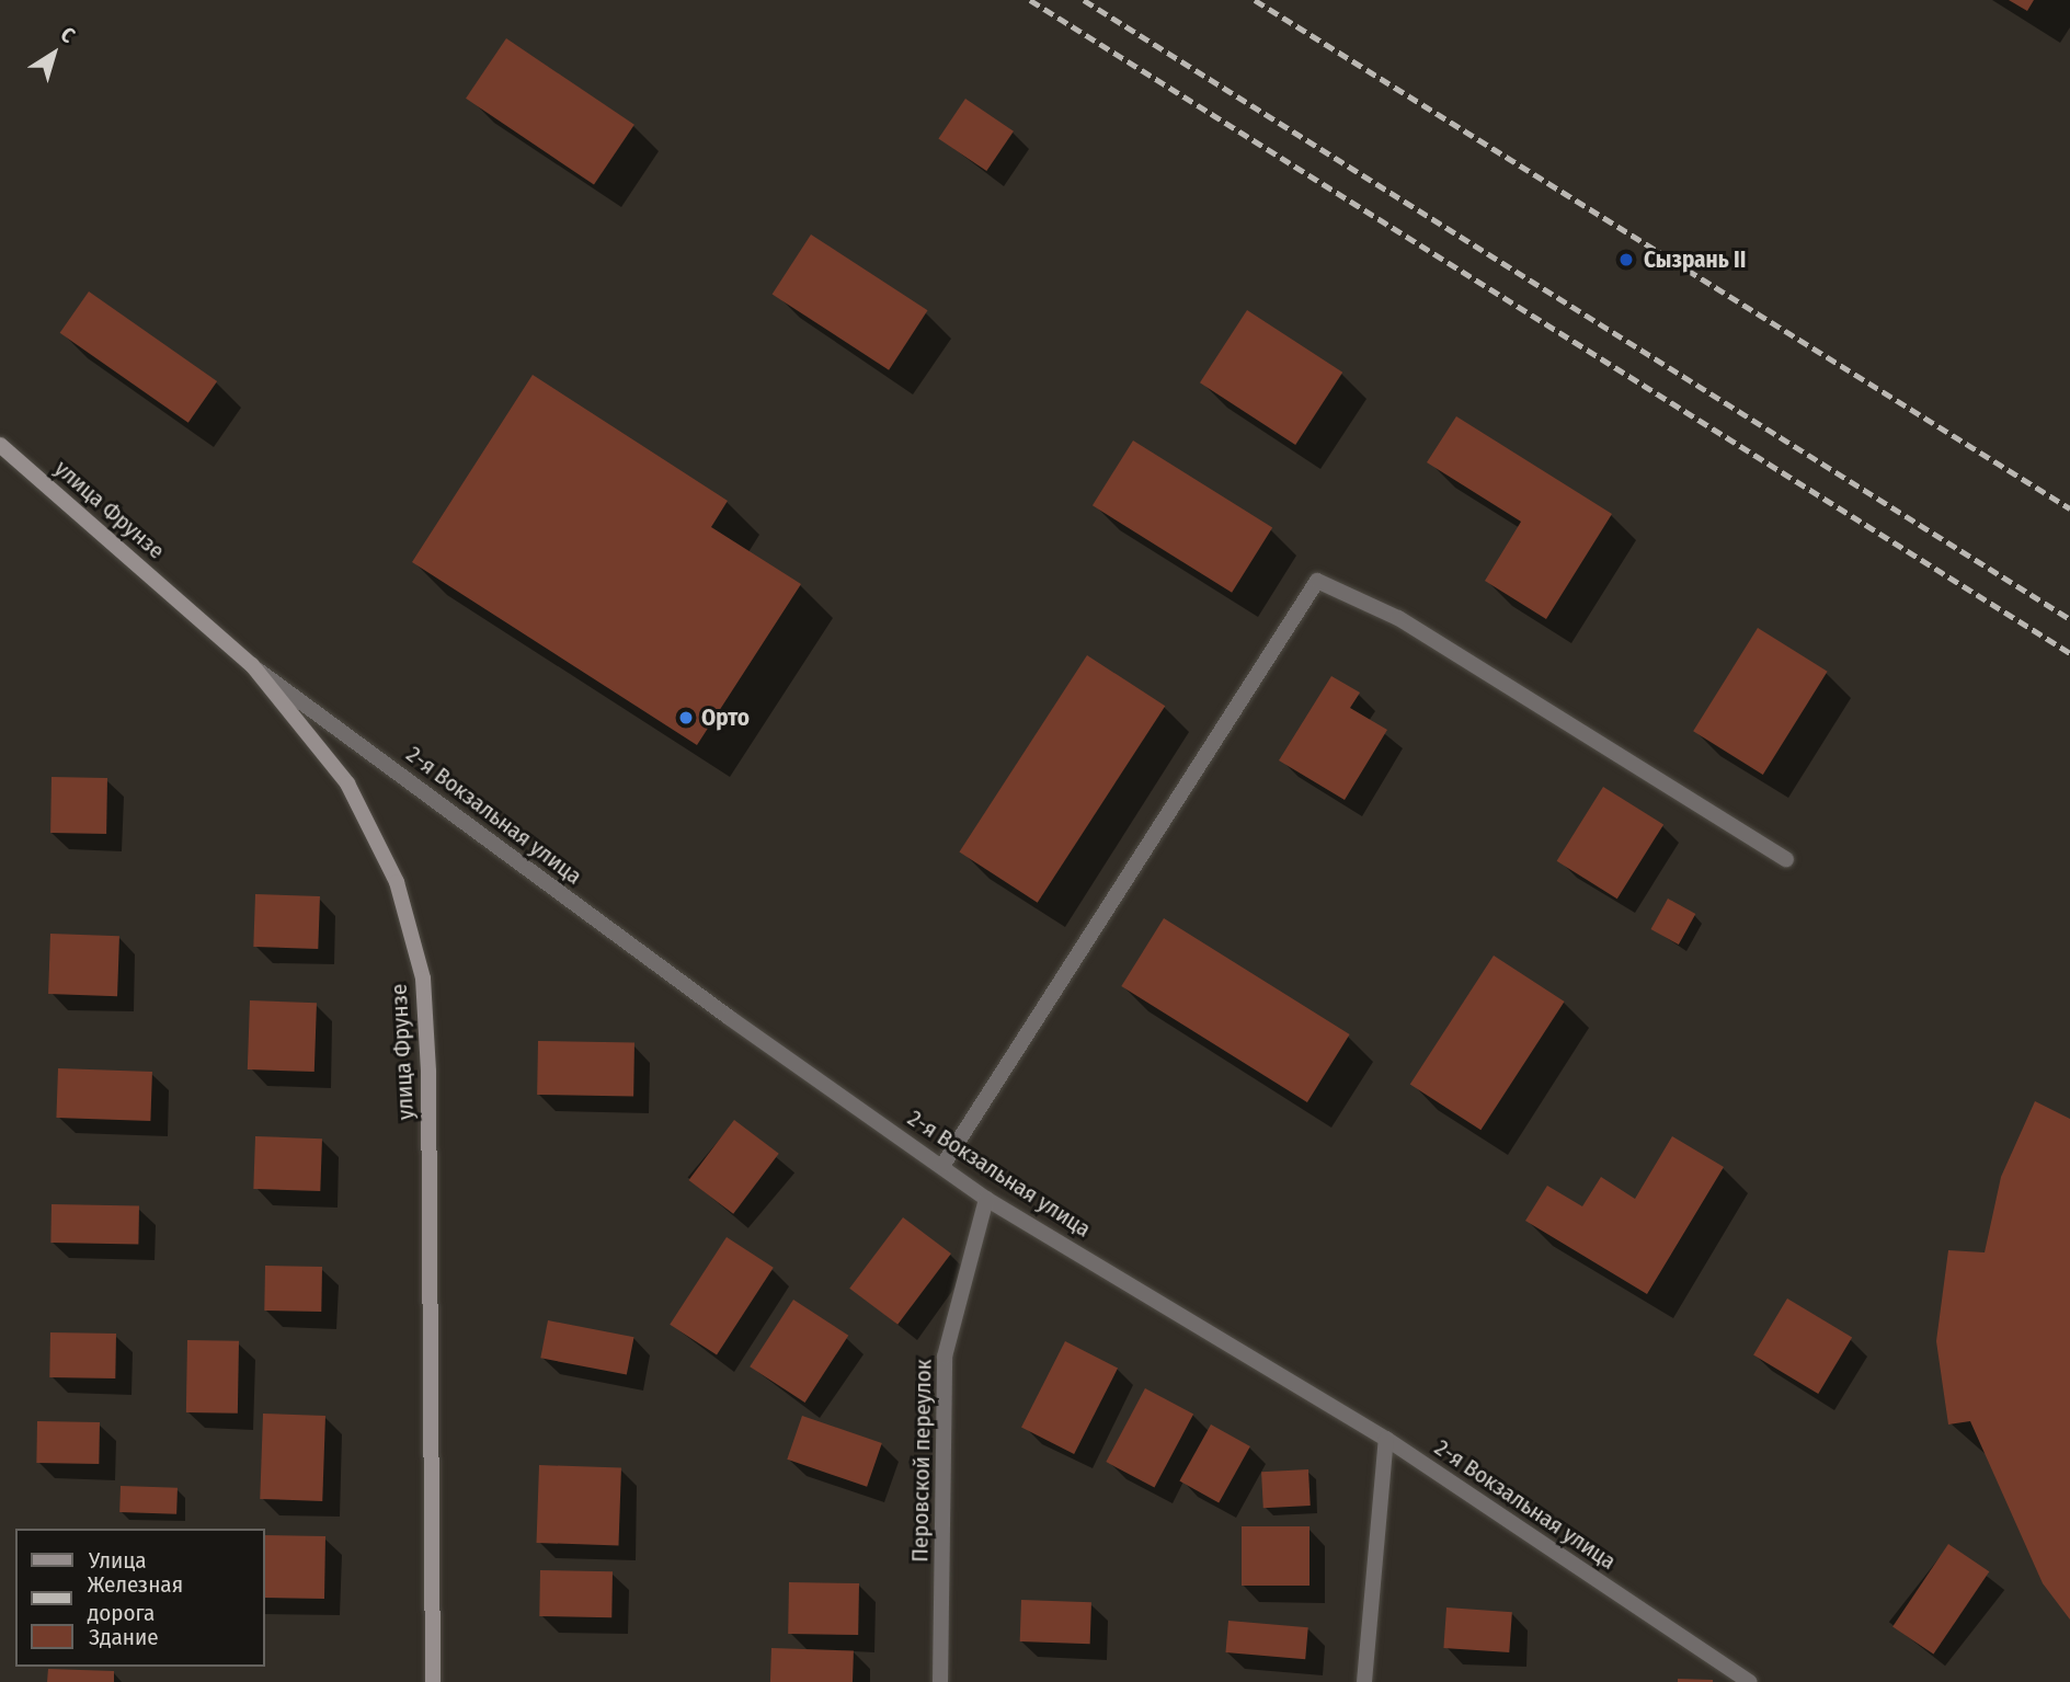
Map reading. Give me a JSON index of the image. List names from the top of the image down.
{
  "streets": {
    "street": ["улица Фрунзе", "2-я Вокзальная улица", "Перовской переулок"]
  },
  "crossings": [
    ["улица Фрунзе", "2-я Вокзальная улица"],
    ["2-я Вокзальная улица", "Перовской переулок"]
  ],
  "places": ["Сызрань II", "Орто"],
  "legend": ["Улица", "Железная дорога", "Здание"],
  "north": "top right"
}
